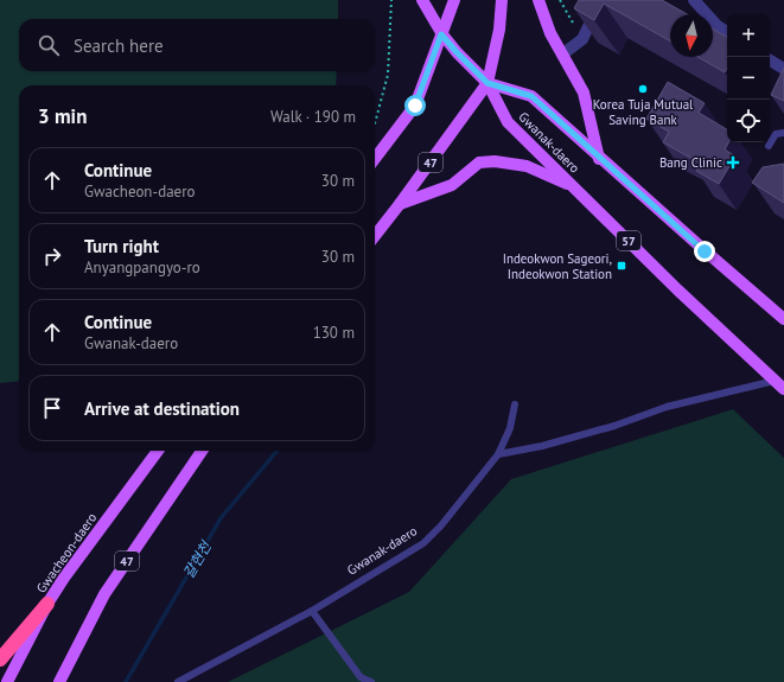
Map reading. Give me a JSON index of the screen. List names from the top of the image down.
{
  "streets": {
    "main road": [
      "Gwanak-daero",
      "47",
      "57",
      "Gwacheon-daero"
    ]
  },
  "crossings": [
    ["Gwanak-daero", "47"],
    ["Gwanak-daero", "57"],
    ["47", "57"]
  ],
  "water": ["갈현천"],
  "places": {
    "other": ["Korea Tuja Mutual Saving Bank"],
    "health": ["Bang Clinic"],
    "transit": ["Indeokwon Sageori, Indeokwon Station"]
  },
  "north": "bottom",
  "page": {
    "map_buttons": ["+", "−"],
    "search": "Search here",
    "heading": ["3 min", "Walk · 190 m"],
    "list": [
      ["Continue", "Gwacheon-daero", "30 m"],
      ["Turn right", "Anyangpangyo-ro", "30 m"],
      ["Continue", "Gwanak-daero", "130 m"],
      "Arrive at destination"
    ]
  }
}
